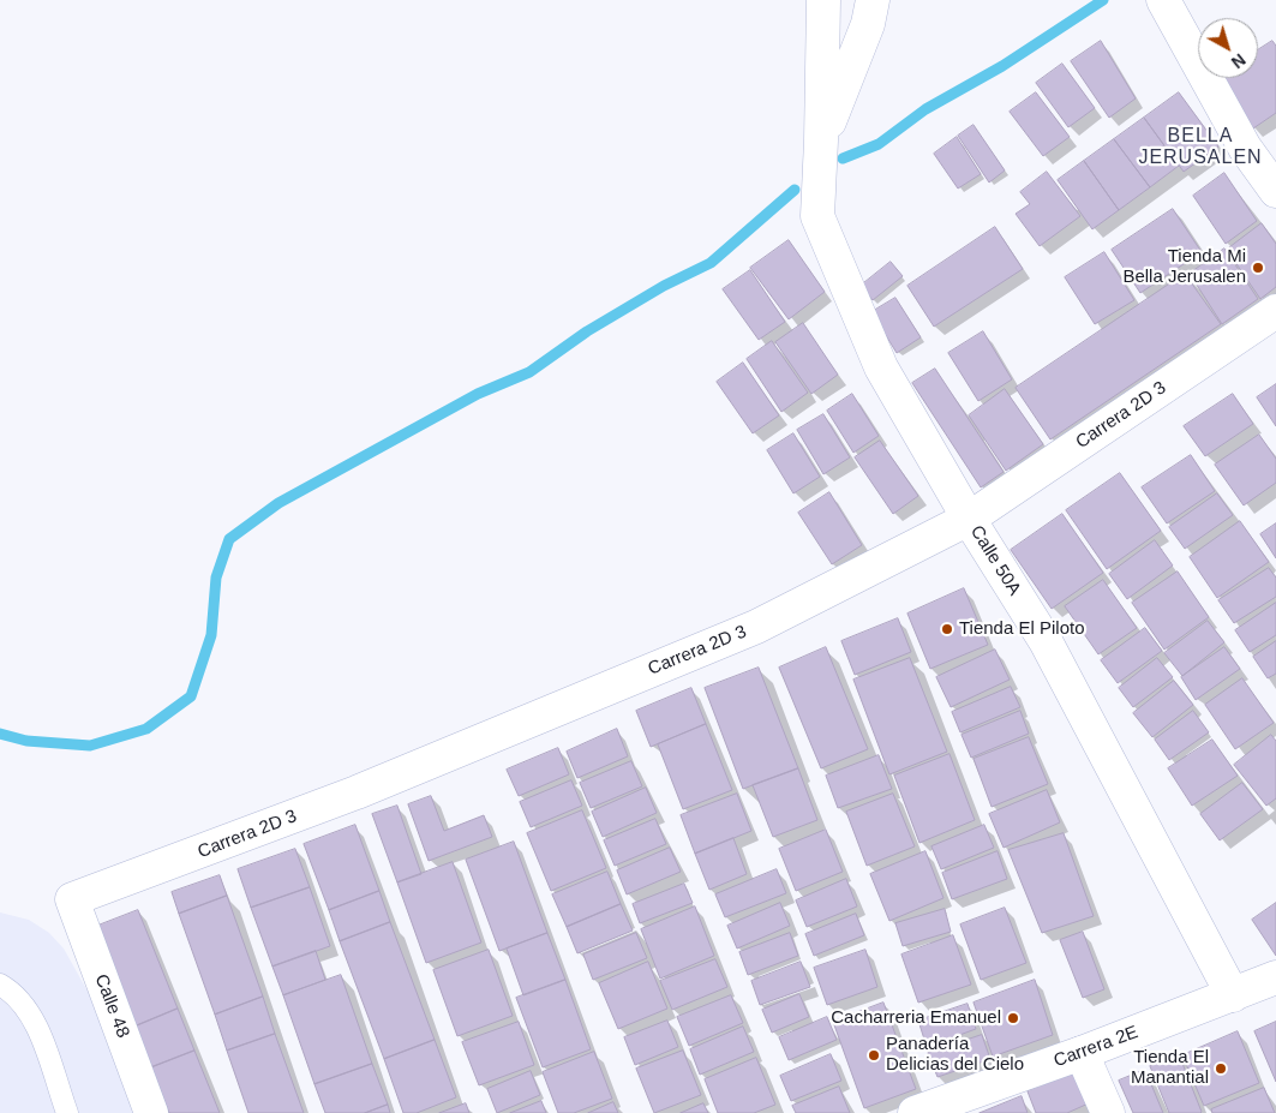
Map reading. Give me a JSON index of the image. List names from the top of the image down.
{
  "streets": {
    "street": [
      "Carrera 2D 3",
      "Calle 50A",
      "Calle 48",
      "Carrera 2E"
    ]
  },
  "crossings": [
    ["Carrera 2D 3", "Calle 50A"],
    ["Carrera 2D 3", "Calle 48"],
    ["Calle 50A", "Carrera 2E"]
  ],
  "districts": ["BELLA JERUSALEN"],
  "places": [
    "Tienda Mi Bella Jerusalen",
    "Tienda El Piloto",
    "Cacharreria Emanuel",
    "Panadería Delicias del Cielo",
    "Tienda El Manantial"
  ],
  "north": "bottom right"
}
